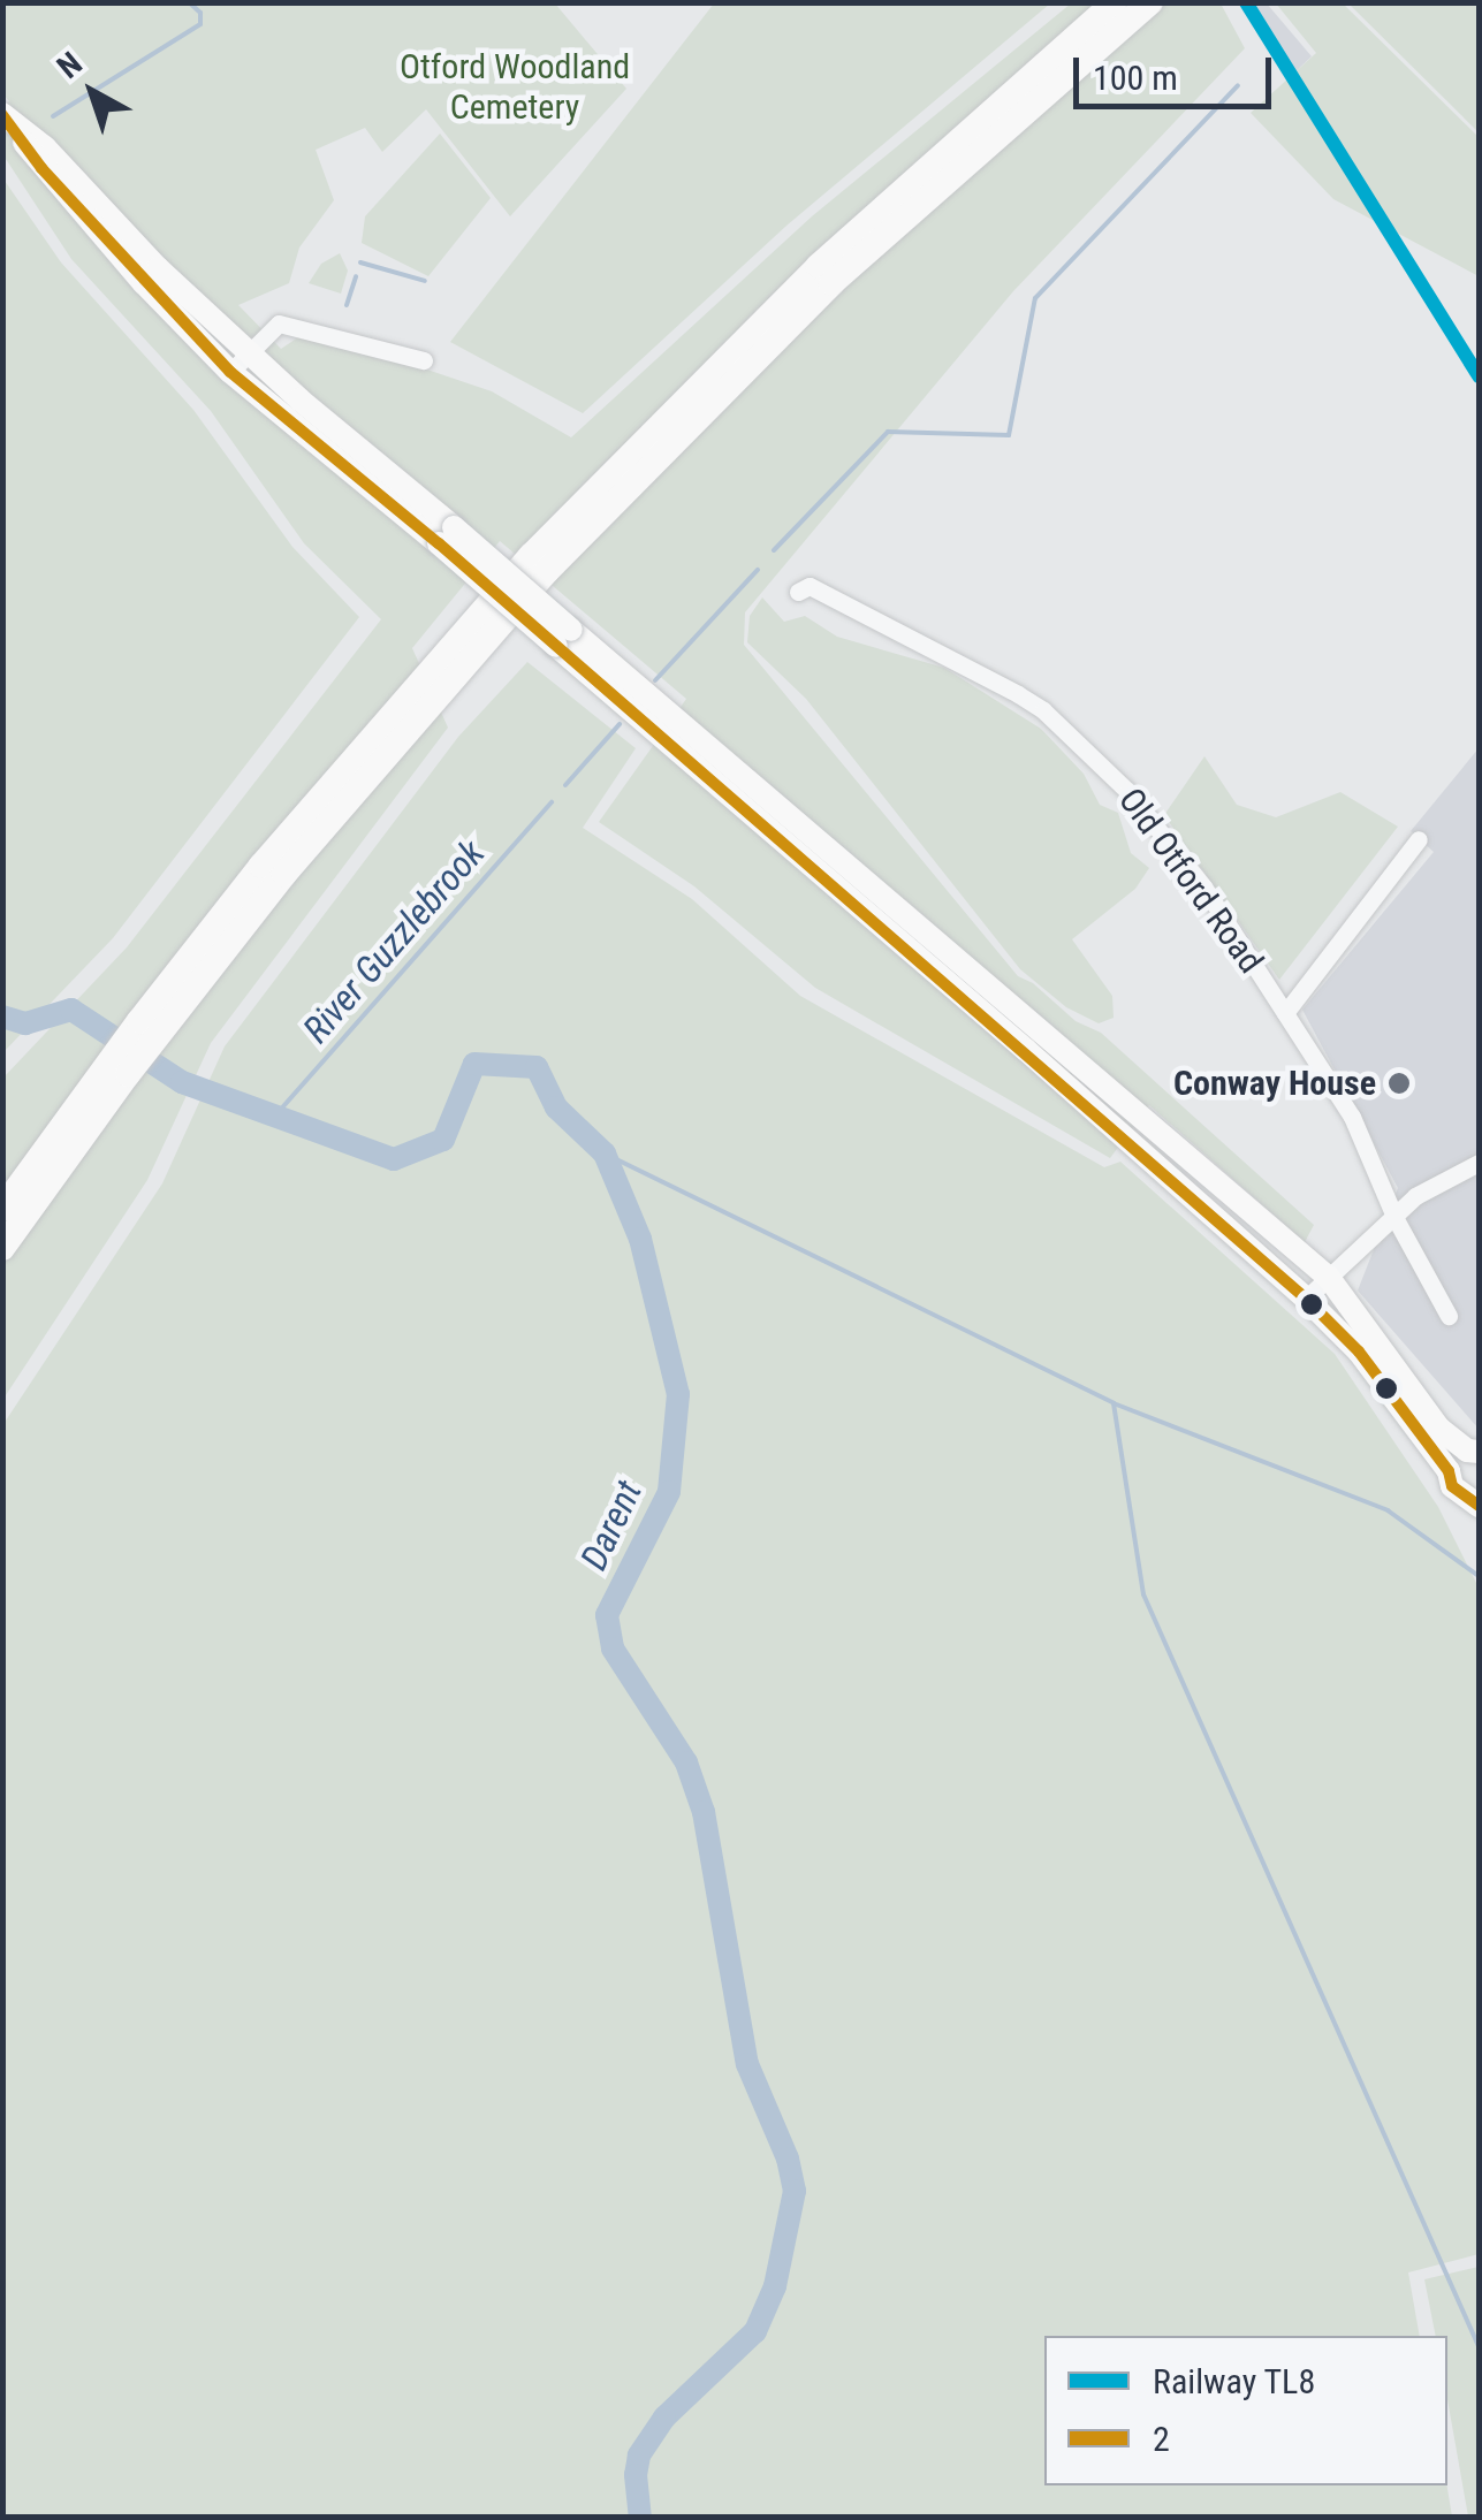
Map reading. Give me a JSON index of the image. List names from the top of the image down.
{
  "streets": {
    "street": ["Old Otford Road"]
  },
  "water": ["River Guzzlebrook", "Darent"],
  "parks": ["Otford Woodland Cemetery"],
  "places": ["Conway House"],
  "lines": ["rail line TL8", "transit line 2"],
  "legend": ["Railway TL8", "2"],
  "scale_bar": "100 m",
  "north": "top left"
}
